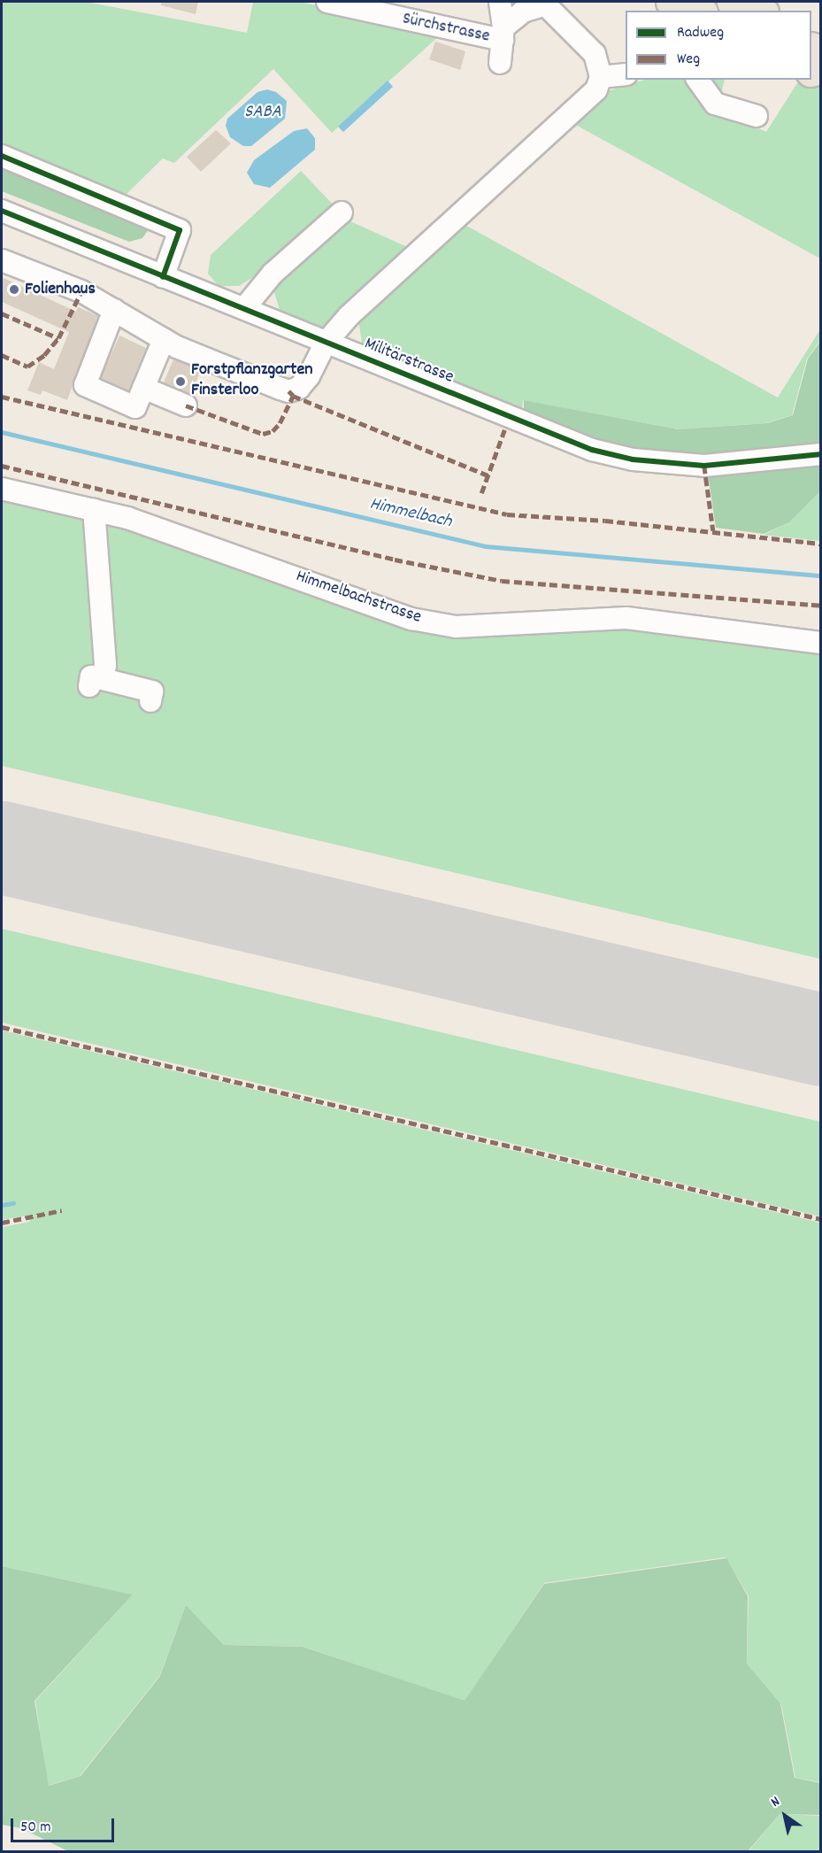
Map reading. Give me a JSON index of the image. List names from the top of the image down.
{
  "streets": {
    "street": ["Sürchstrasse", "Militärstrasse", "Himmelbachstrasse"]
  },
  "water": ["SABA", "Himmelbach"],
  "places": ["Folienhaus", "Forstpflanzgarten Finsterloo"],
  "legend": ["Radweg", "Weg"],
  "scale_bar": "50 m",
  "north": "top left"
}
